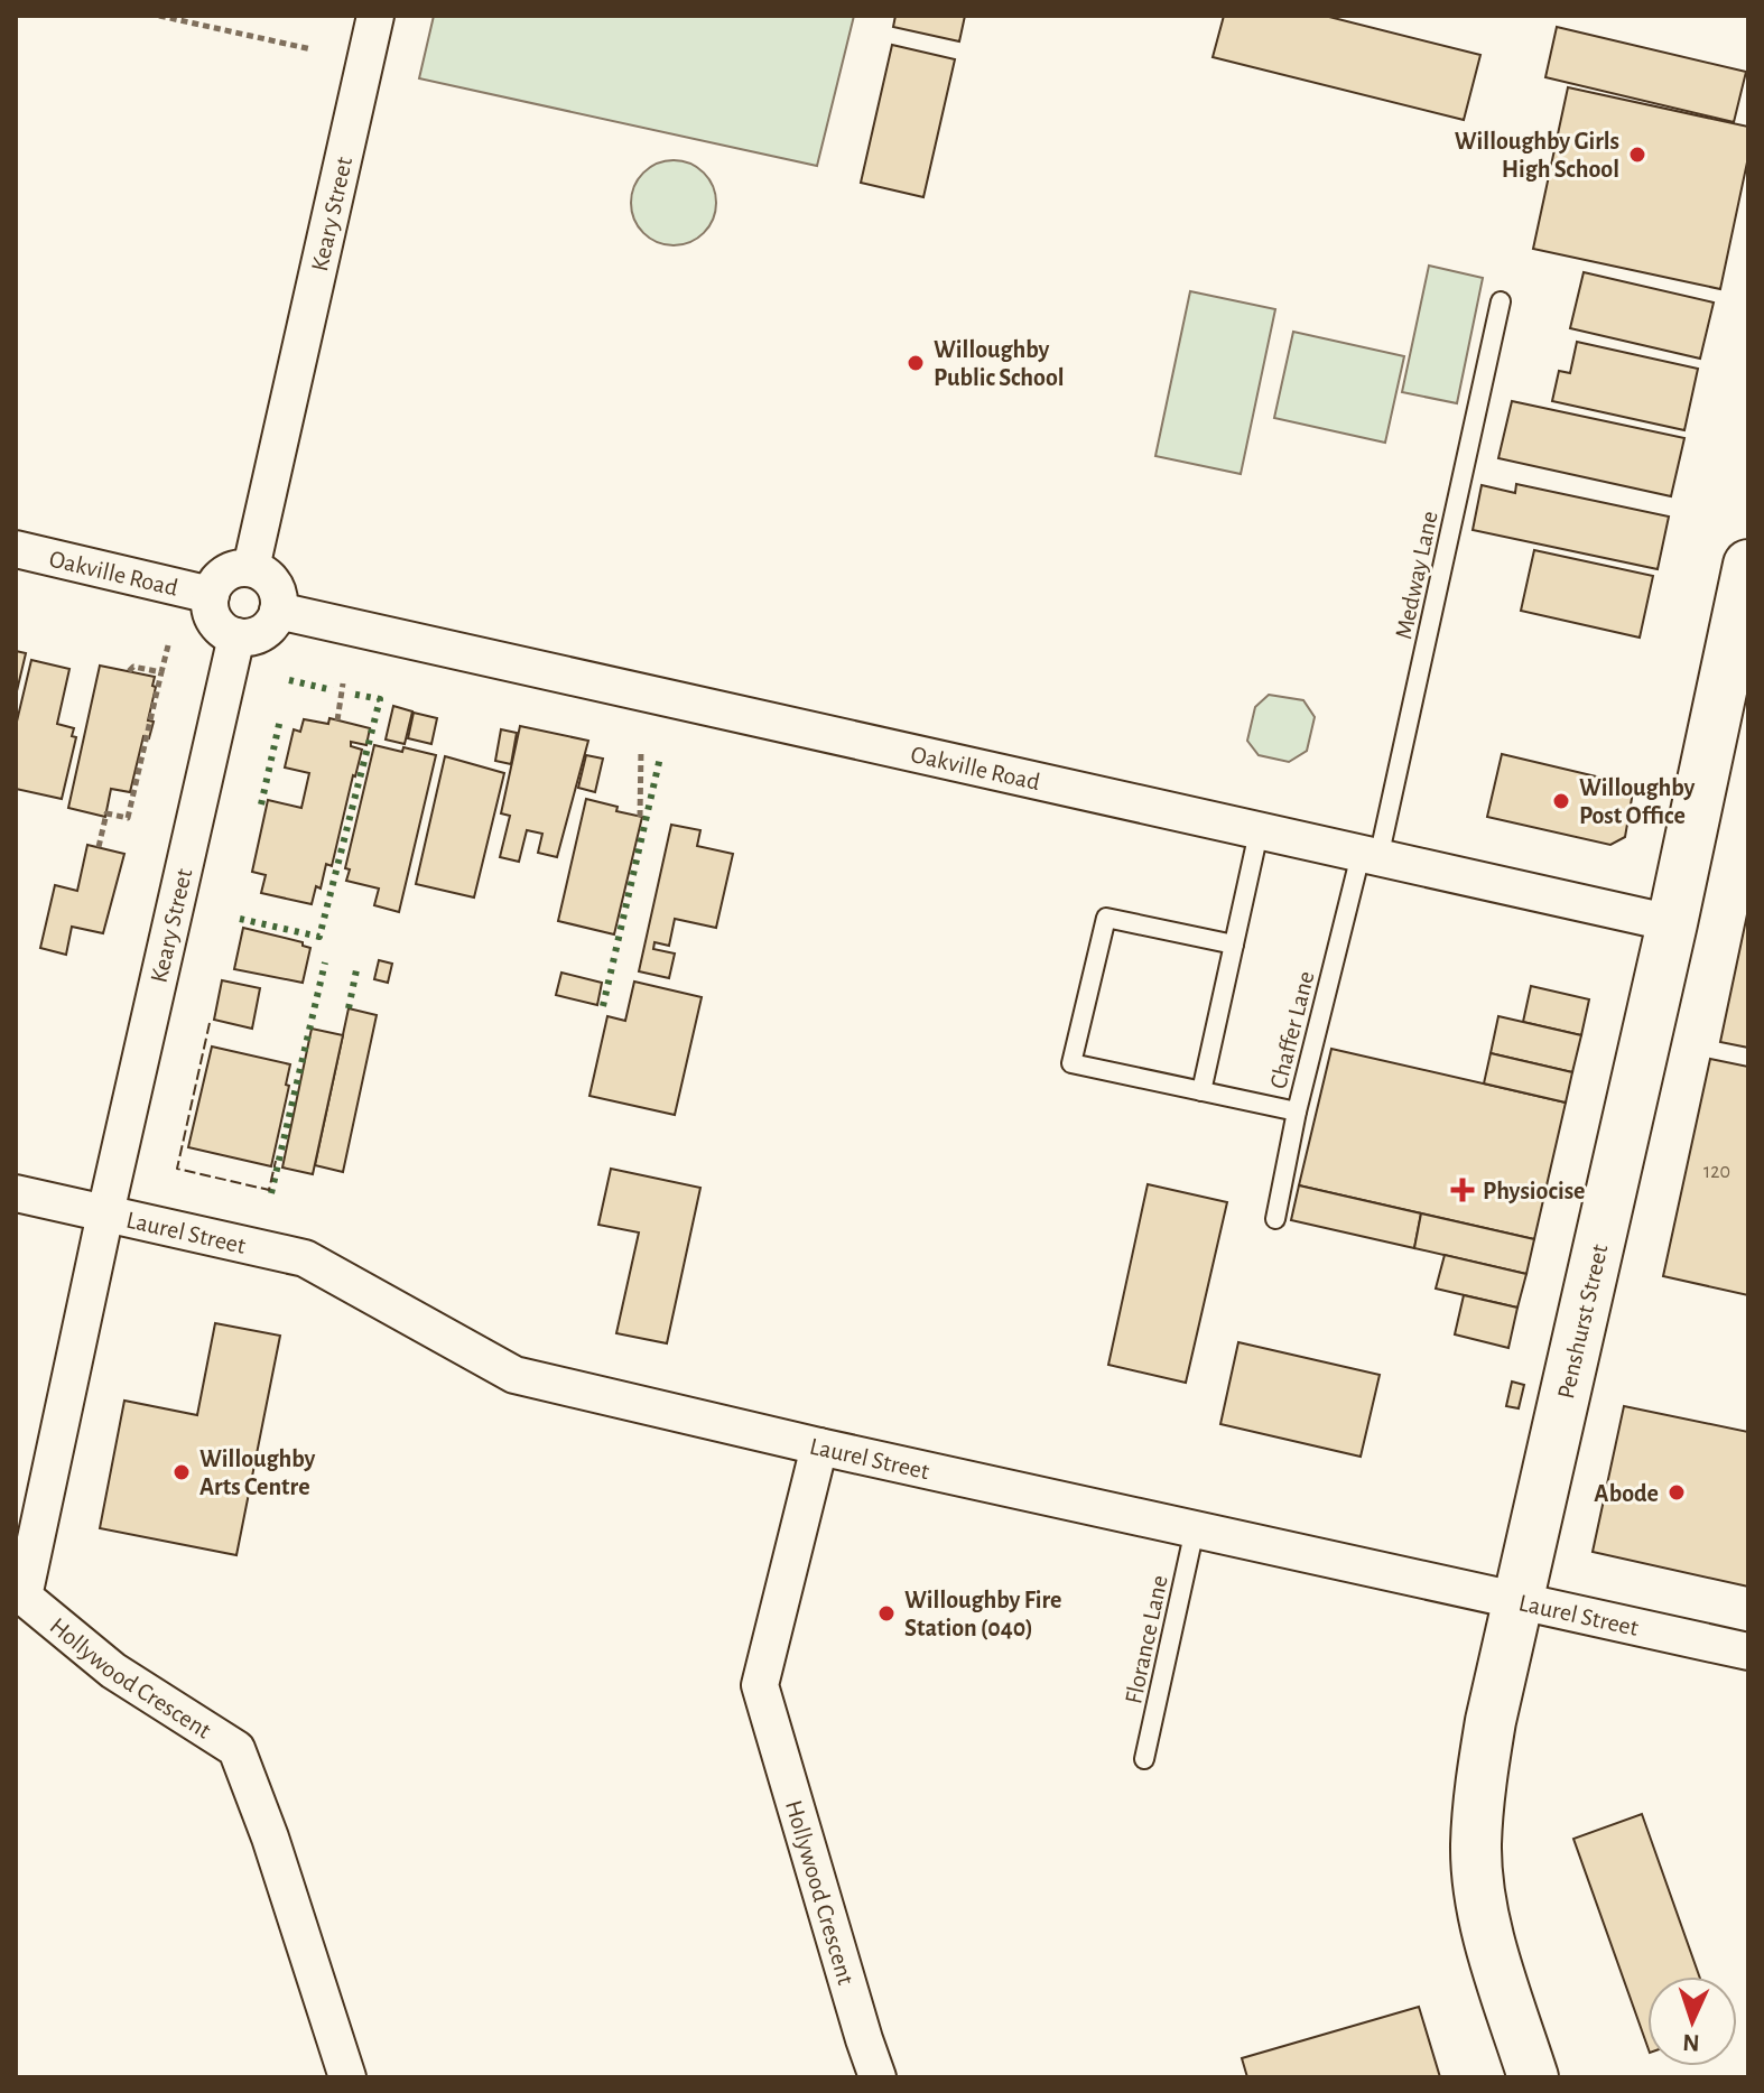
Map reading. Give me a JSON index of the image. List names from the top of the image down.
{
  "streets": {
    "main road": ["Penshurst Street"],
    "street": [
      "Keary Street",
      "Oakville Road",
      "Laurel Street",
      "Hollywood Crescent"
    ],
    "lane": ["Medway Lane", "Chaffer Lane", "Florance Lane"]
  },
  "crossings": [
    ["Keary Street", "Oakville Road"],
    ["Keary Street", "Laurel Street"],
    ["Keary Street", "Hollywood Crescent"],
    ["Oakville Road", "Medway Lane"],
    ["Oakville Road", "Chaffer Lane"],
    ["Oakville Road", "Penshurst Street"],
    ["Medway Lane", "Chaffer Lane"],
    ["Laurel Street", "Penshurst Street"],
    ["Laurel Street", "Florance Lane"],
    ["Laurel Street", "Hollywood Crescent"]
  ],
  "places": {
    "other": [
      "Willoughby Girls High School",
      "Willoughby Public School",
      "Willoughby Post Office",
      "Willoughby Arts Centre",
      "Abode",
      "Willoughby Fire Station (040)"
    ],
    "health": ["Physiocise"]
  },
  "house_numbers": ["120"],
  "north": "bottom"
}
